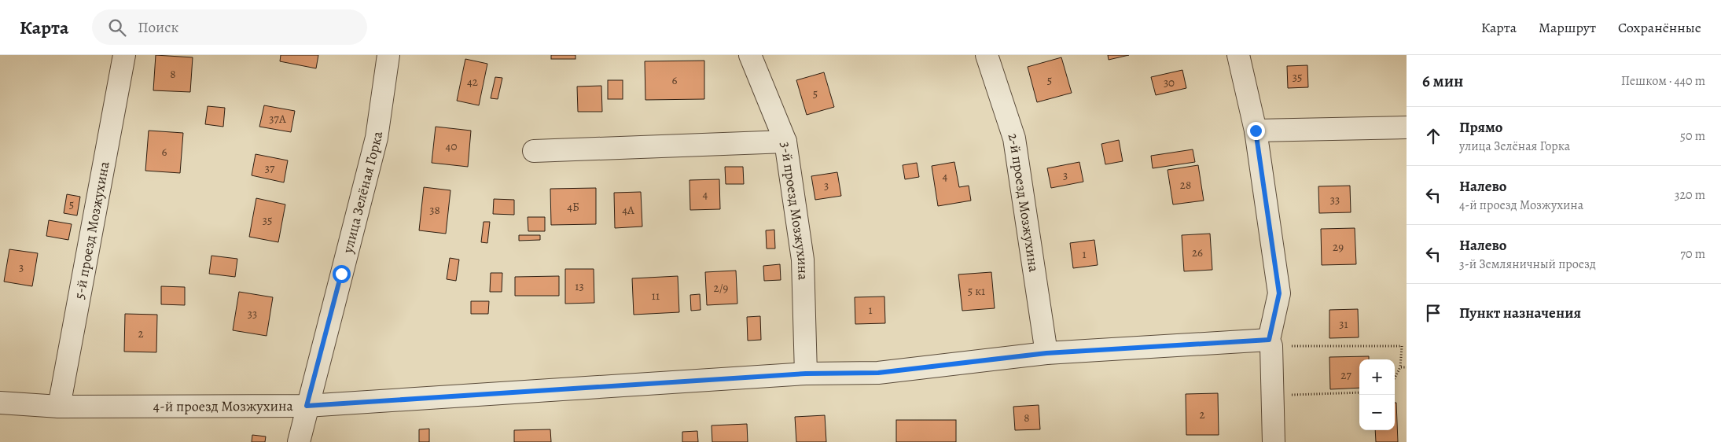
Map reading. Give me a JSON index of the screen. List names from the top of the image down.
{
  "streets": {
    "street": [
      "улица Зелёная Горка",
      "2-й проезд Мозжухина",
      "3-й проезд Мозжухина",
      "5-й проезд Мозжухина",
      "4-й проезд Мозжухина"
    ]
  },
  "crossings": [
    ["улица Зелёная Горка", "4-й проезд Мозжухина"],
    ["2-й проезд Мозжухина", "4-й проезд Мозжухина"],
    ["3-й проезд Мозжухина", "4-й проезд Мозжухина"],
    ["5-й проезд Мозжухина", "4-й проезд Мозжухина"]
  ],
  "house_numbers": [
    "8",
    "35",
    "6",
    "5",
    "42",
    "30",
    "5",
    "37А",
    "40",
    "6",
    "37",
    "3",
    "4",
    "28",
    "3",
    "4",
    "33",
    "5",
    "4Б",
    "38",
    "4А",
    "35",
    "29",
    "26",
    "1",
    "3",
    "13",
    "2/9",
    "5 к1",
    "11",
    "1",
    "33",
    "31",
    "2",
    "27",
    "2",
    "8"
  ],
  "page": {
    "header": "Карта",
    "search": "Поиск",
    "nav": ["Карта", "Маршрут", "Сохранённые"],
    "heading": ["6 мин", "Пешком · 440 m"],
    "list": [
      ["Прямо", "улица Зелёная Горка", "50 m"],
      ["Налево", "4-й проезд Мозжухина", "320 m"],
      ["Налево", "3-й Земляничный проезд", "70 m"],
      "Пункт назначения"
    ],
    "map_buttons": ["+", "−"]
  }
}
